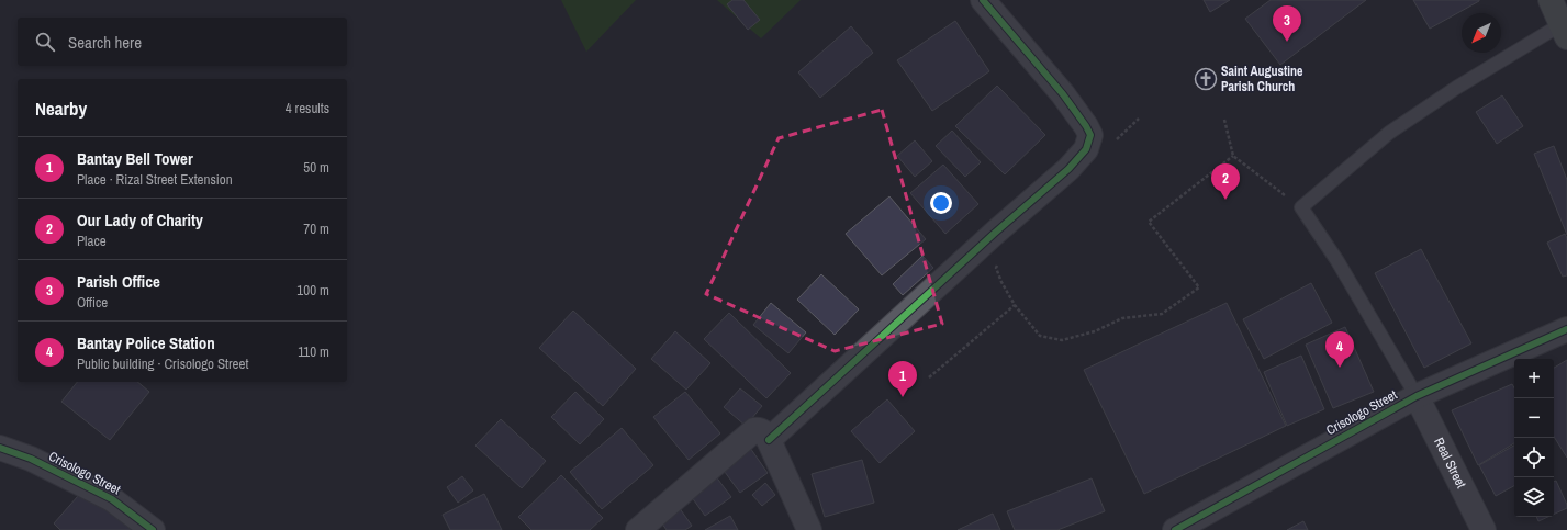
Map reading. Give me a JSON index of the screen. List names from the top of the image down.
{
  "streets": {
    "street": ["Crisologo Street", "Real Street"]
  },
  "crossings": [
    ["Crisologo Street", "Real Street"]
  ],
  "places": {
    "church": ["Saint Augustine Parish Church"]
  },
  "north": "bottom left",
  "page": {
    "pins": [
      "3",
      "2",
      "4",
      "1"
    ],
    "search": "Search here",
    "heading": ["Nearby", "4 results"],
    "list": [
      {
        "mark": "1",
        "name": "Bantay Bell Tower",
        "note": "Place · Rizal Street Extension",
        "value": "50 m"
      },
      {
        "mark": "2",
        "name": "Our Lady of Charity",
        "note": "Place",
        "value": "70 m"
      },
      {
        "mark": "3",
        "name": "Parish Office",
        "note": "Office",
        "value": "100 m"
      },
      {
        "mark": "4",
        "name": "Bantay Police Station",
        "note": "Public building · Crisologo Street",
        "value": "110 m"
      }
    ],
    "map_buttons": ["+", "−"]
  }
}
